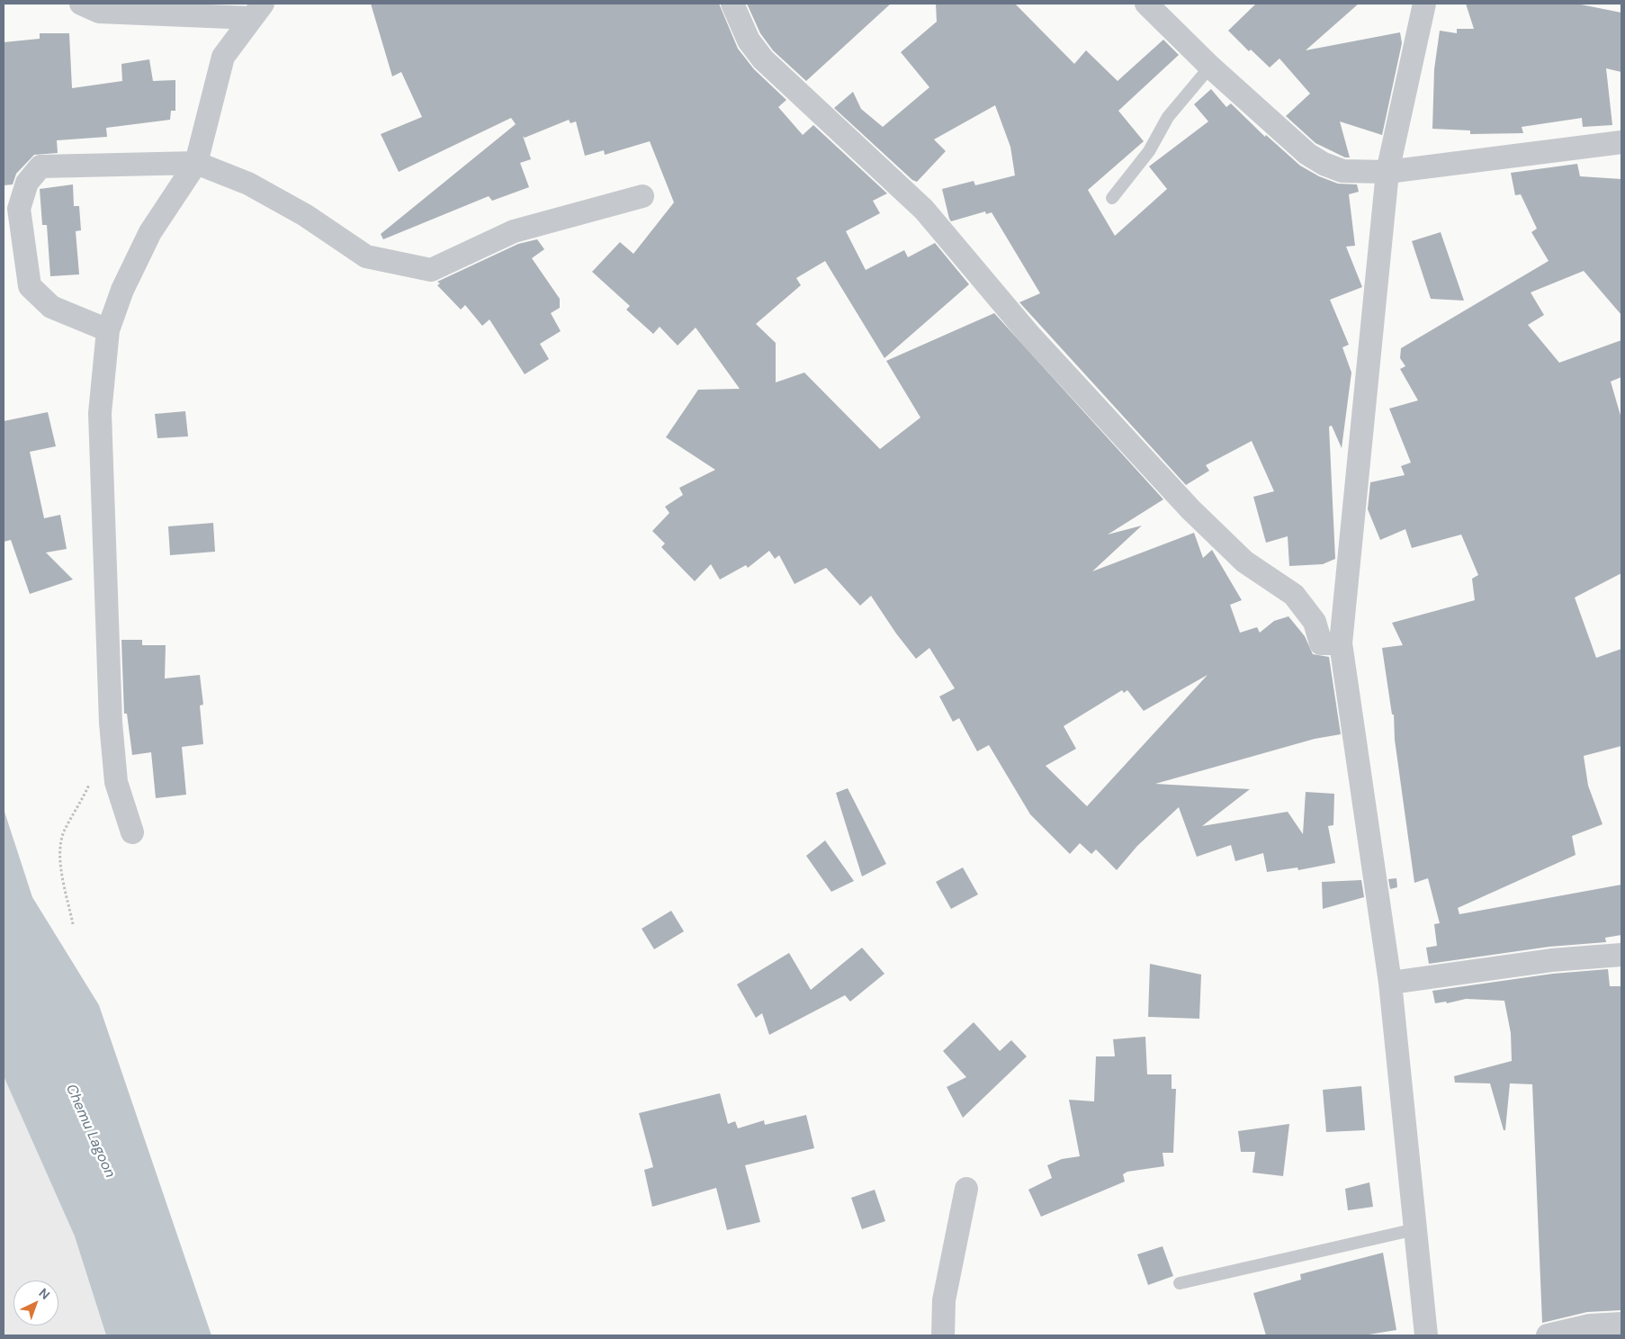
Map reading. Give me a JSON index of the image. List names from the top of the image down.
{
  "water": ["Chemu Lagoon"],
  "north": "top right"
}
